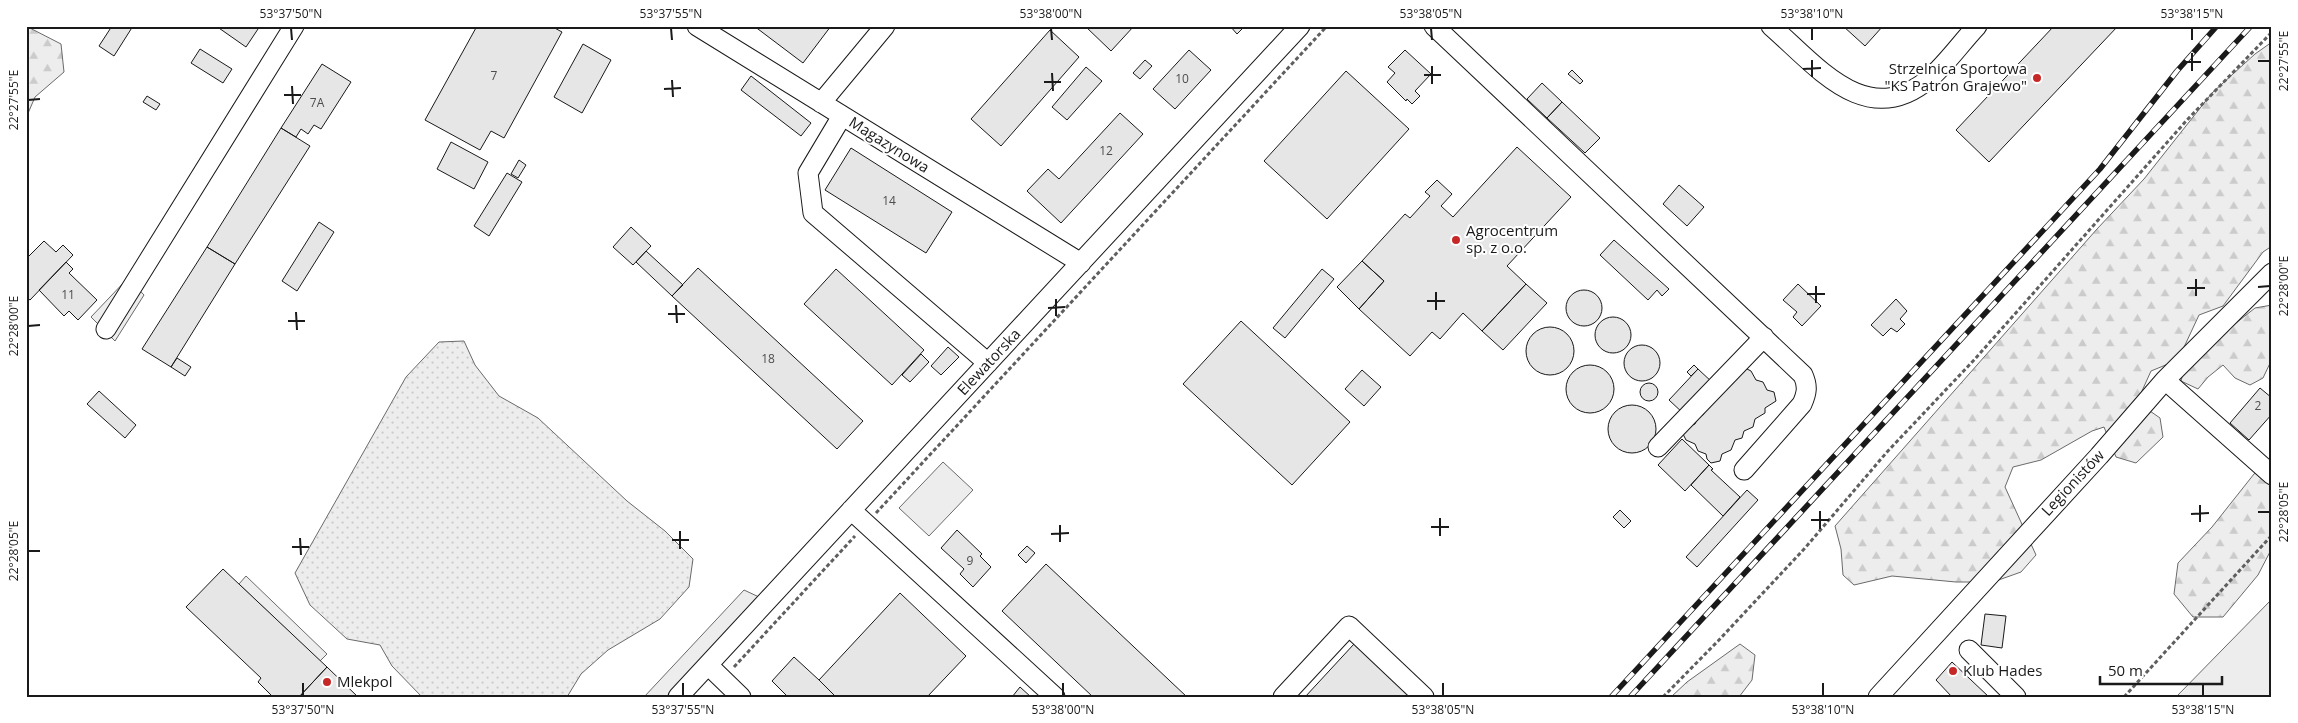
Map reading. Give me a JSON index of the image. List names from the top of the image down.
{
  "streets": {
    "street": ["Magazynowa", "Elewatorska", "Legionistów"]
  },
  "crossings": [
    ["Magazynowa", "Elewatorska"]
  ],
  "places": [
    "Strzelnica Sportowa \"KS Patron Grajewo\"",
    "Agrocentrum sp. z o.o.",
    "Klub Hades",
    "Mlekpol"
  ],
  "house_numbers": [
    "7",
    "10",
    "7A",
    "12",
    "14",
    "11",
    "18",
    "2",
    "9"
  ],
  "scale_bar": "50 m",
  "coordinates": [
    "53°37'50\"N",
    "53°37'55\"N",
    "53°38'00\"N",
    "53°38'05\"N",
    "53°38'10\"N",
    "53°38'15\"N",
    "22°27'55\"E",
    "22°28'00\"E",
    "22°28'05\"E"
  ]
}
